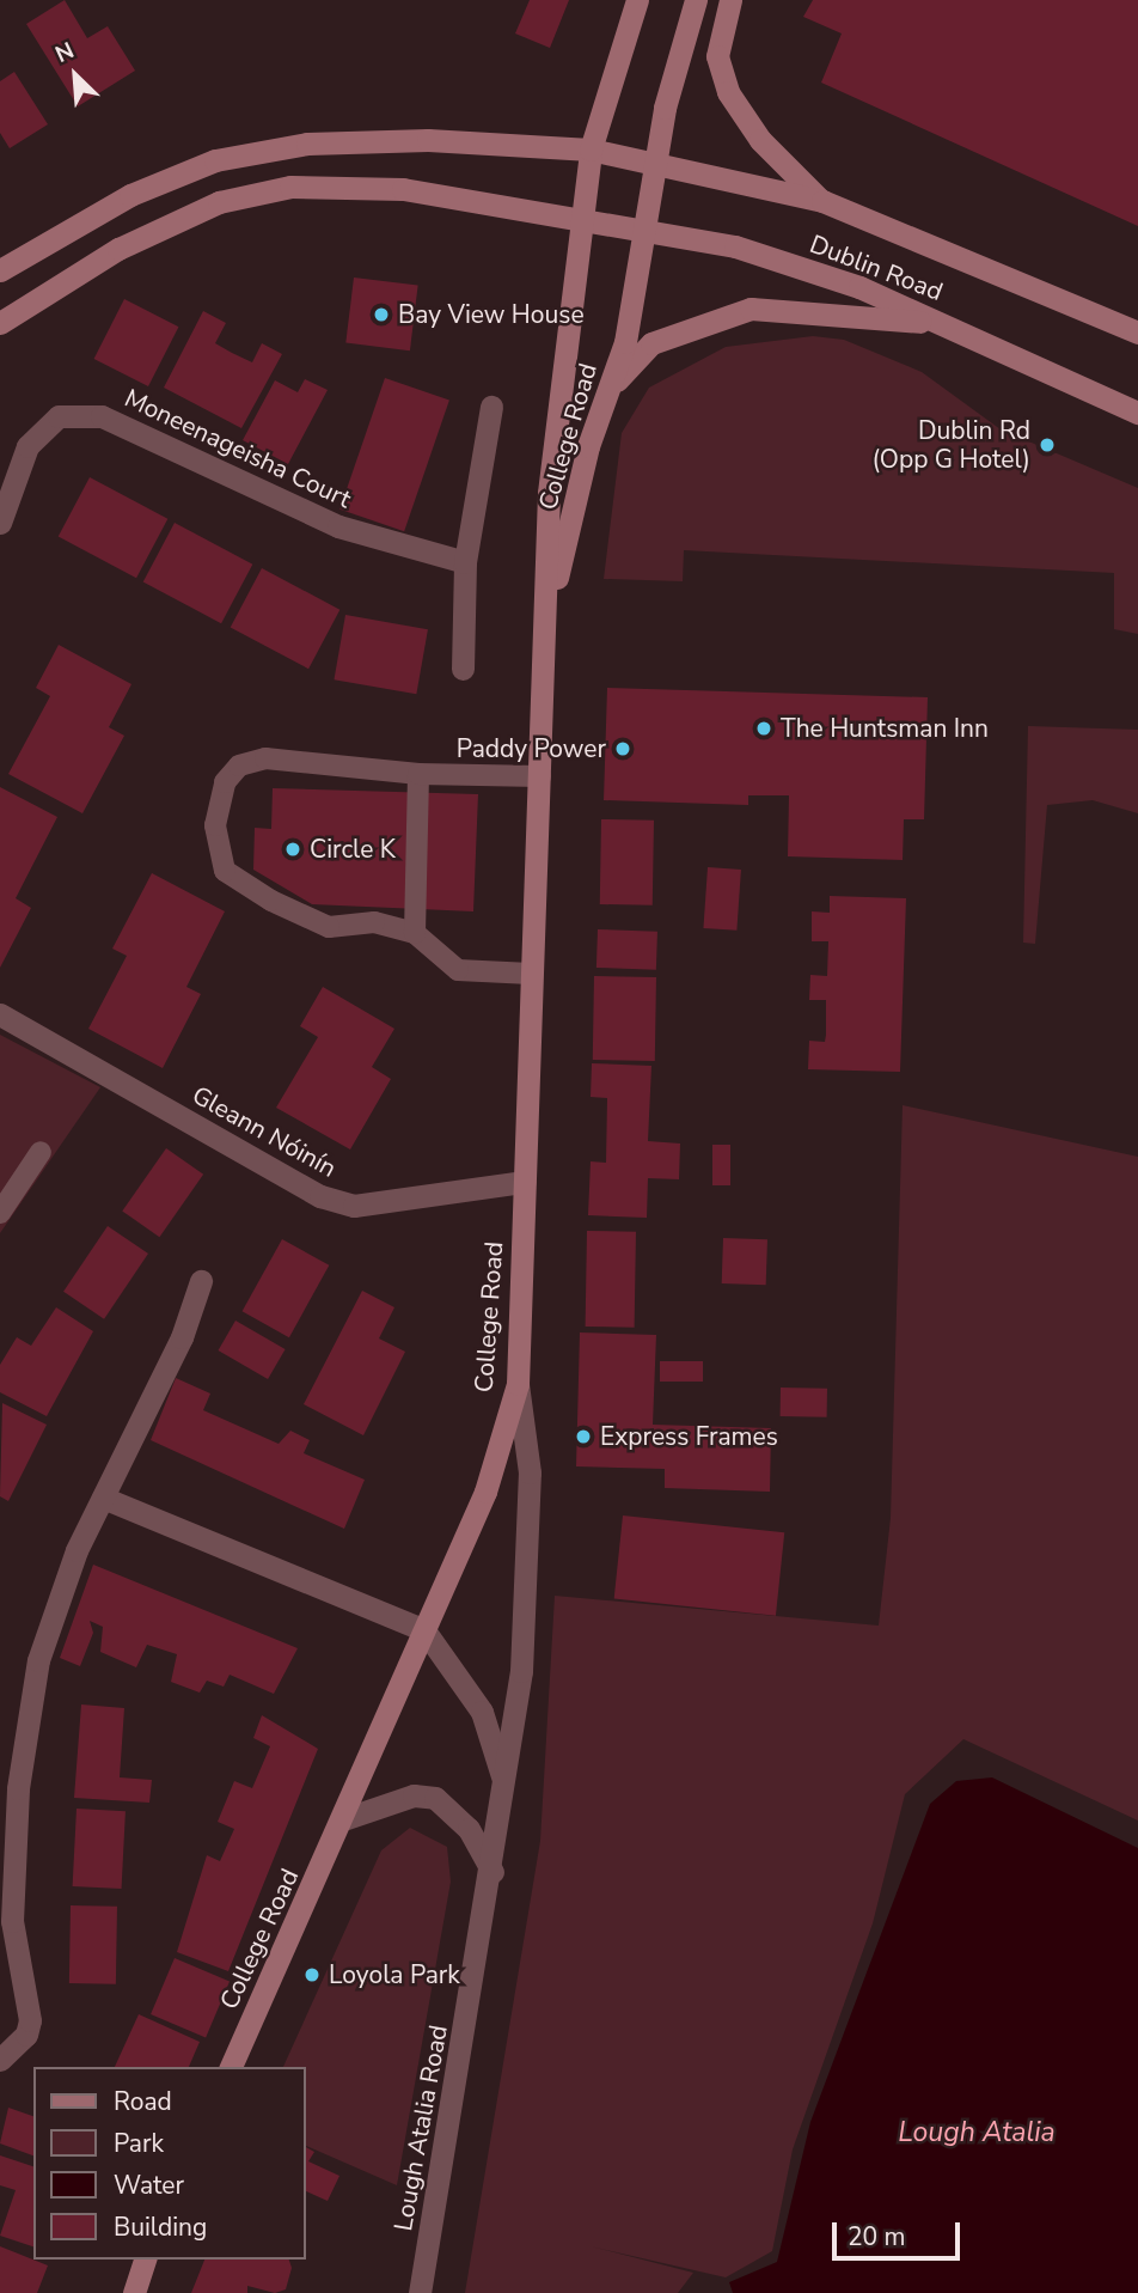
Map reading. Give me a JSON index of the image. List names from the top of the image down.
{
  "streets": {
    "main road": ["Dublin Road", "College Road"],
    "street": ["Moneenageisha Court", "Gleann Nóinín", "Lough Atalia Road"]
  },
  "crossings": [
    ["Dublin Road", "College Road"],
    ["College Road", "Gleann Nóinín"],
    ["College Road", "Lough Atalia Road"]
  ],
  "water": ["Lough Atalia"],
  "places": [
    "Bay View House",
    "Dublin Rd (Opp G Hotel)",
    "The Huntsman Inn",
    "Paddy Power",
    "Circle K",
    "Express Frames",
    "Loyola Park"
  ],
  "legend": [
    "Road",
    "Park",
    "Water",
    "Building"
  ],
  "scale_bar": "20 m",
  "north": "top left"
}
